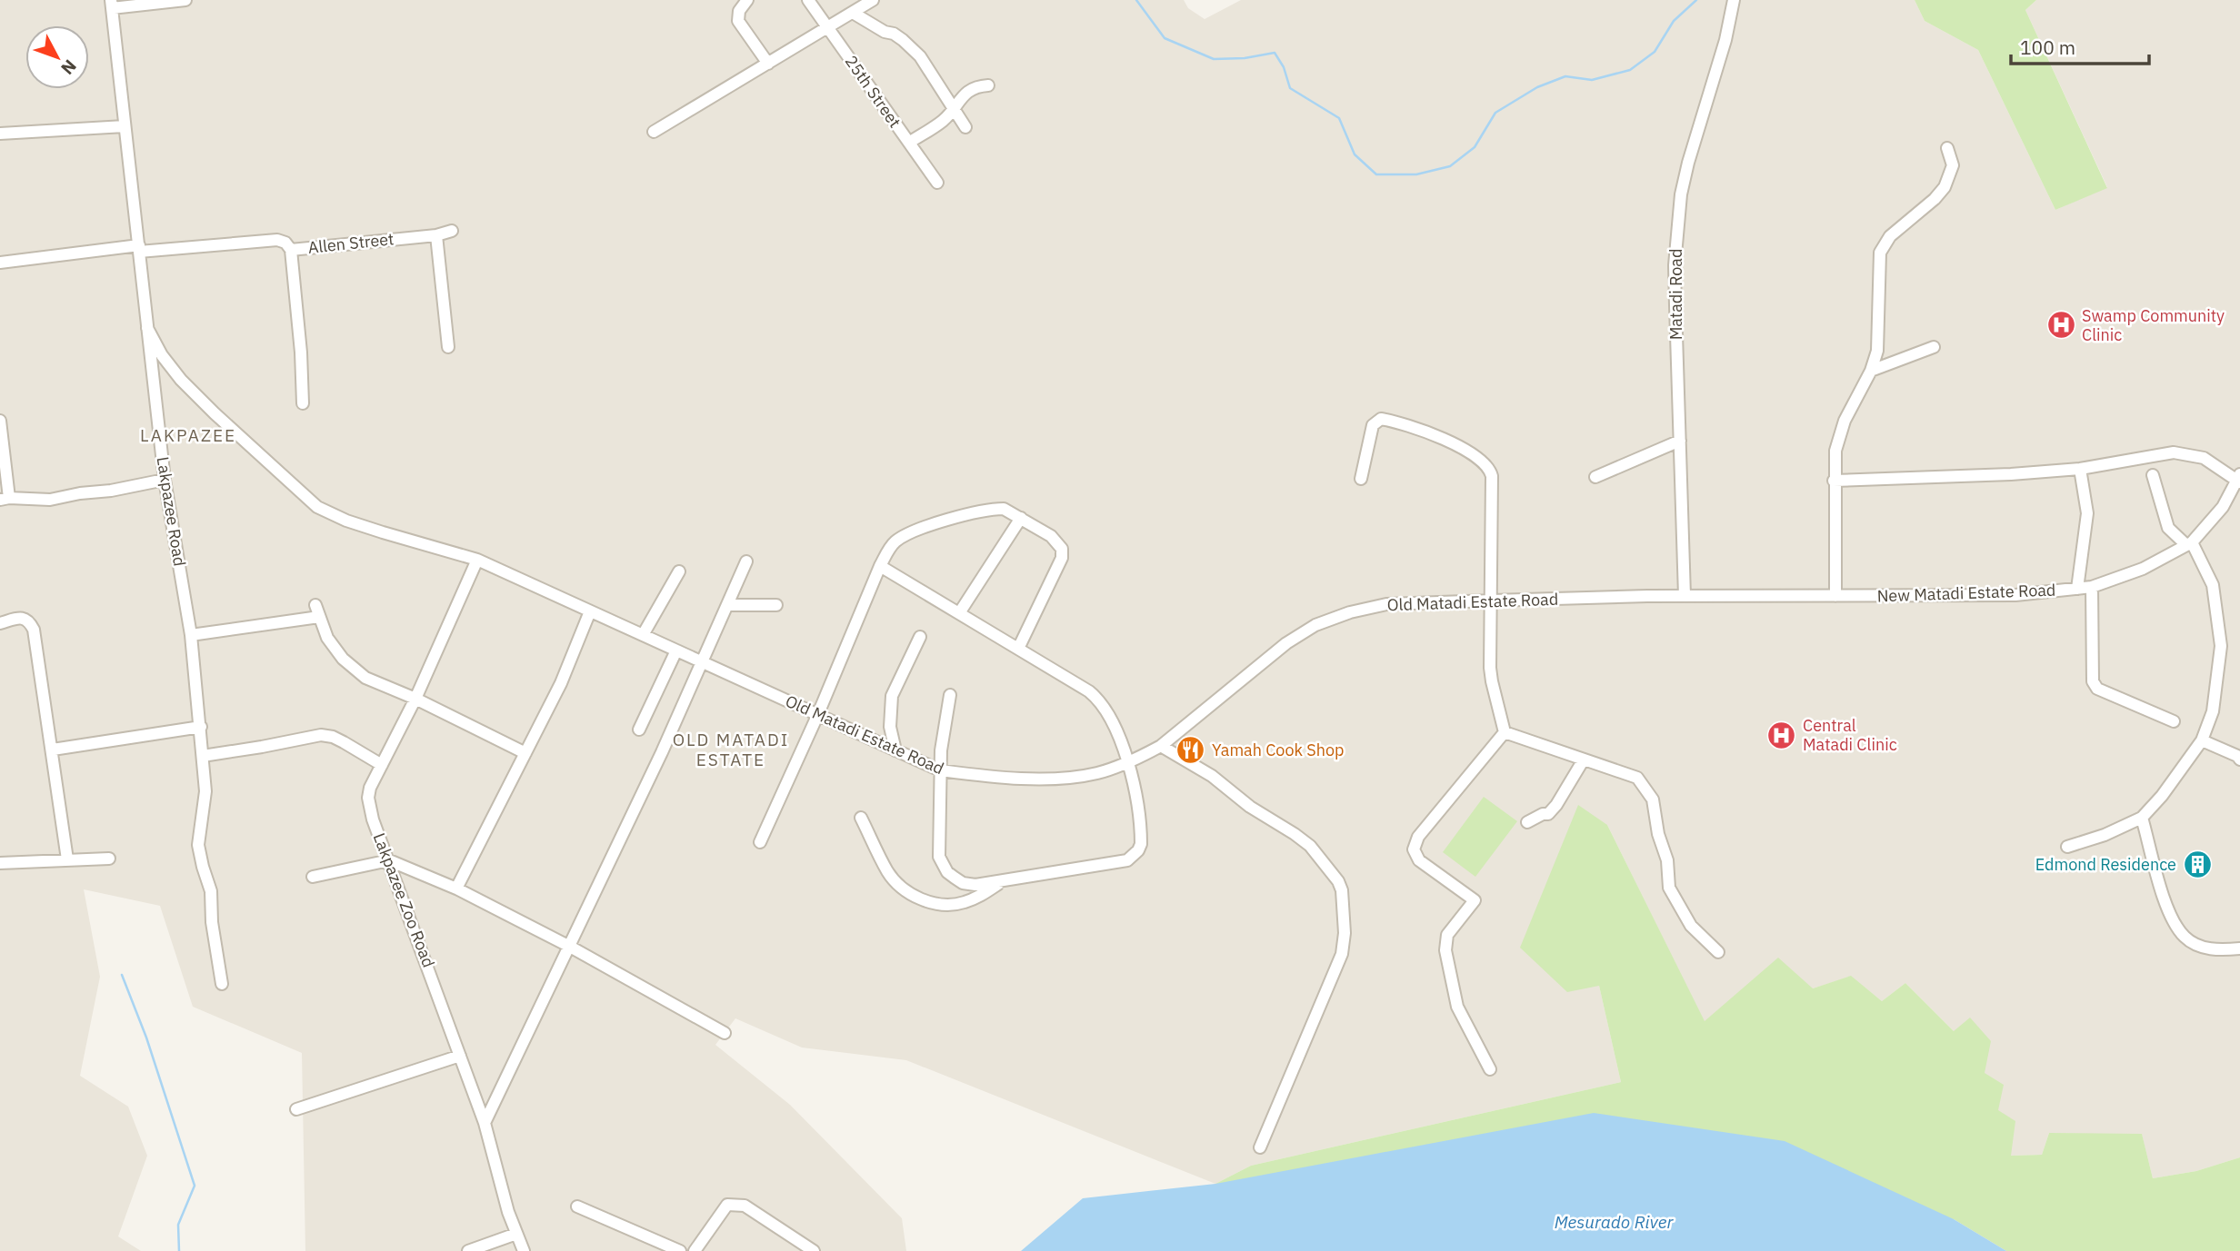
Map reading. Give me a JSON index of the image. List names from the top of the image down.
{
  "streets": {
    "street": [
      "25th Street",
      "Allen Street",
      "Matadi Road",
      "Lakpazee Road",
      "New Matadi Estate Road",
      "Old Matadi Estate Road",
      "Lakpazee Zoo Road"
    ]
  },
  "crossings": [
    ["Allen Street", "Lakpazee Road"],
    ["Matadi Road", "New Matadi Estate Road"],
    ["Matadi Road", "Old Matadi Estate Road"],
    ["Lakpazee Road", "Old Matadi Estate Road"],
    ["New Matadi Estate Road", "Old Matadi Estate Road"],
    ["Old Matadi Estate Road", "Lakpazee Zoo Road"]
  ],
  "districts": ["LAKPAZEE", "OLD MATADI ESTATE"],
  "water": ["Mesurado River"],
  "places": {
    "hospital": ["Swamp Community Clinic", "Central Matadi Clinic"],
    "restaurant": ["Yamah Cook Shop"],
    "building": ["Edmond Residence"]
  },
  "scale_bar": "100 m",
  "north": "bottom right"
}
